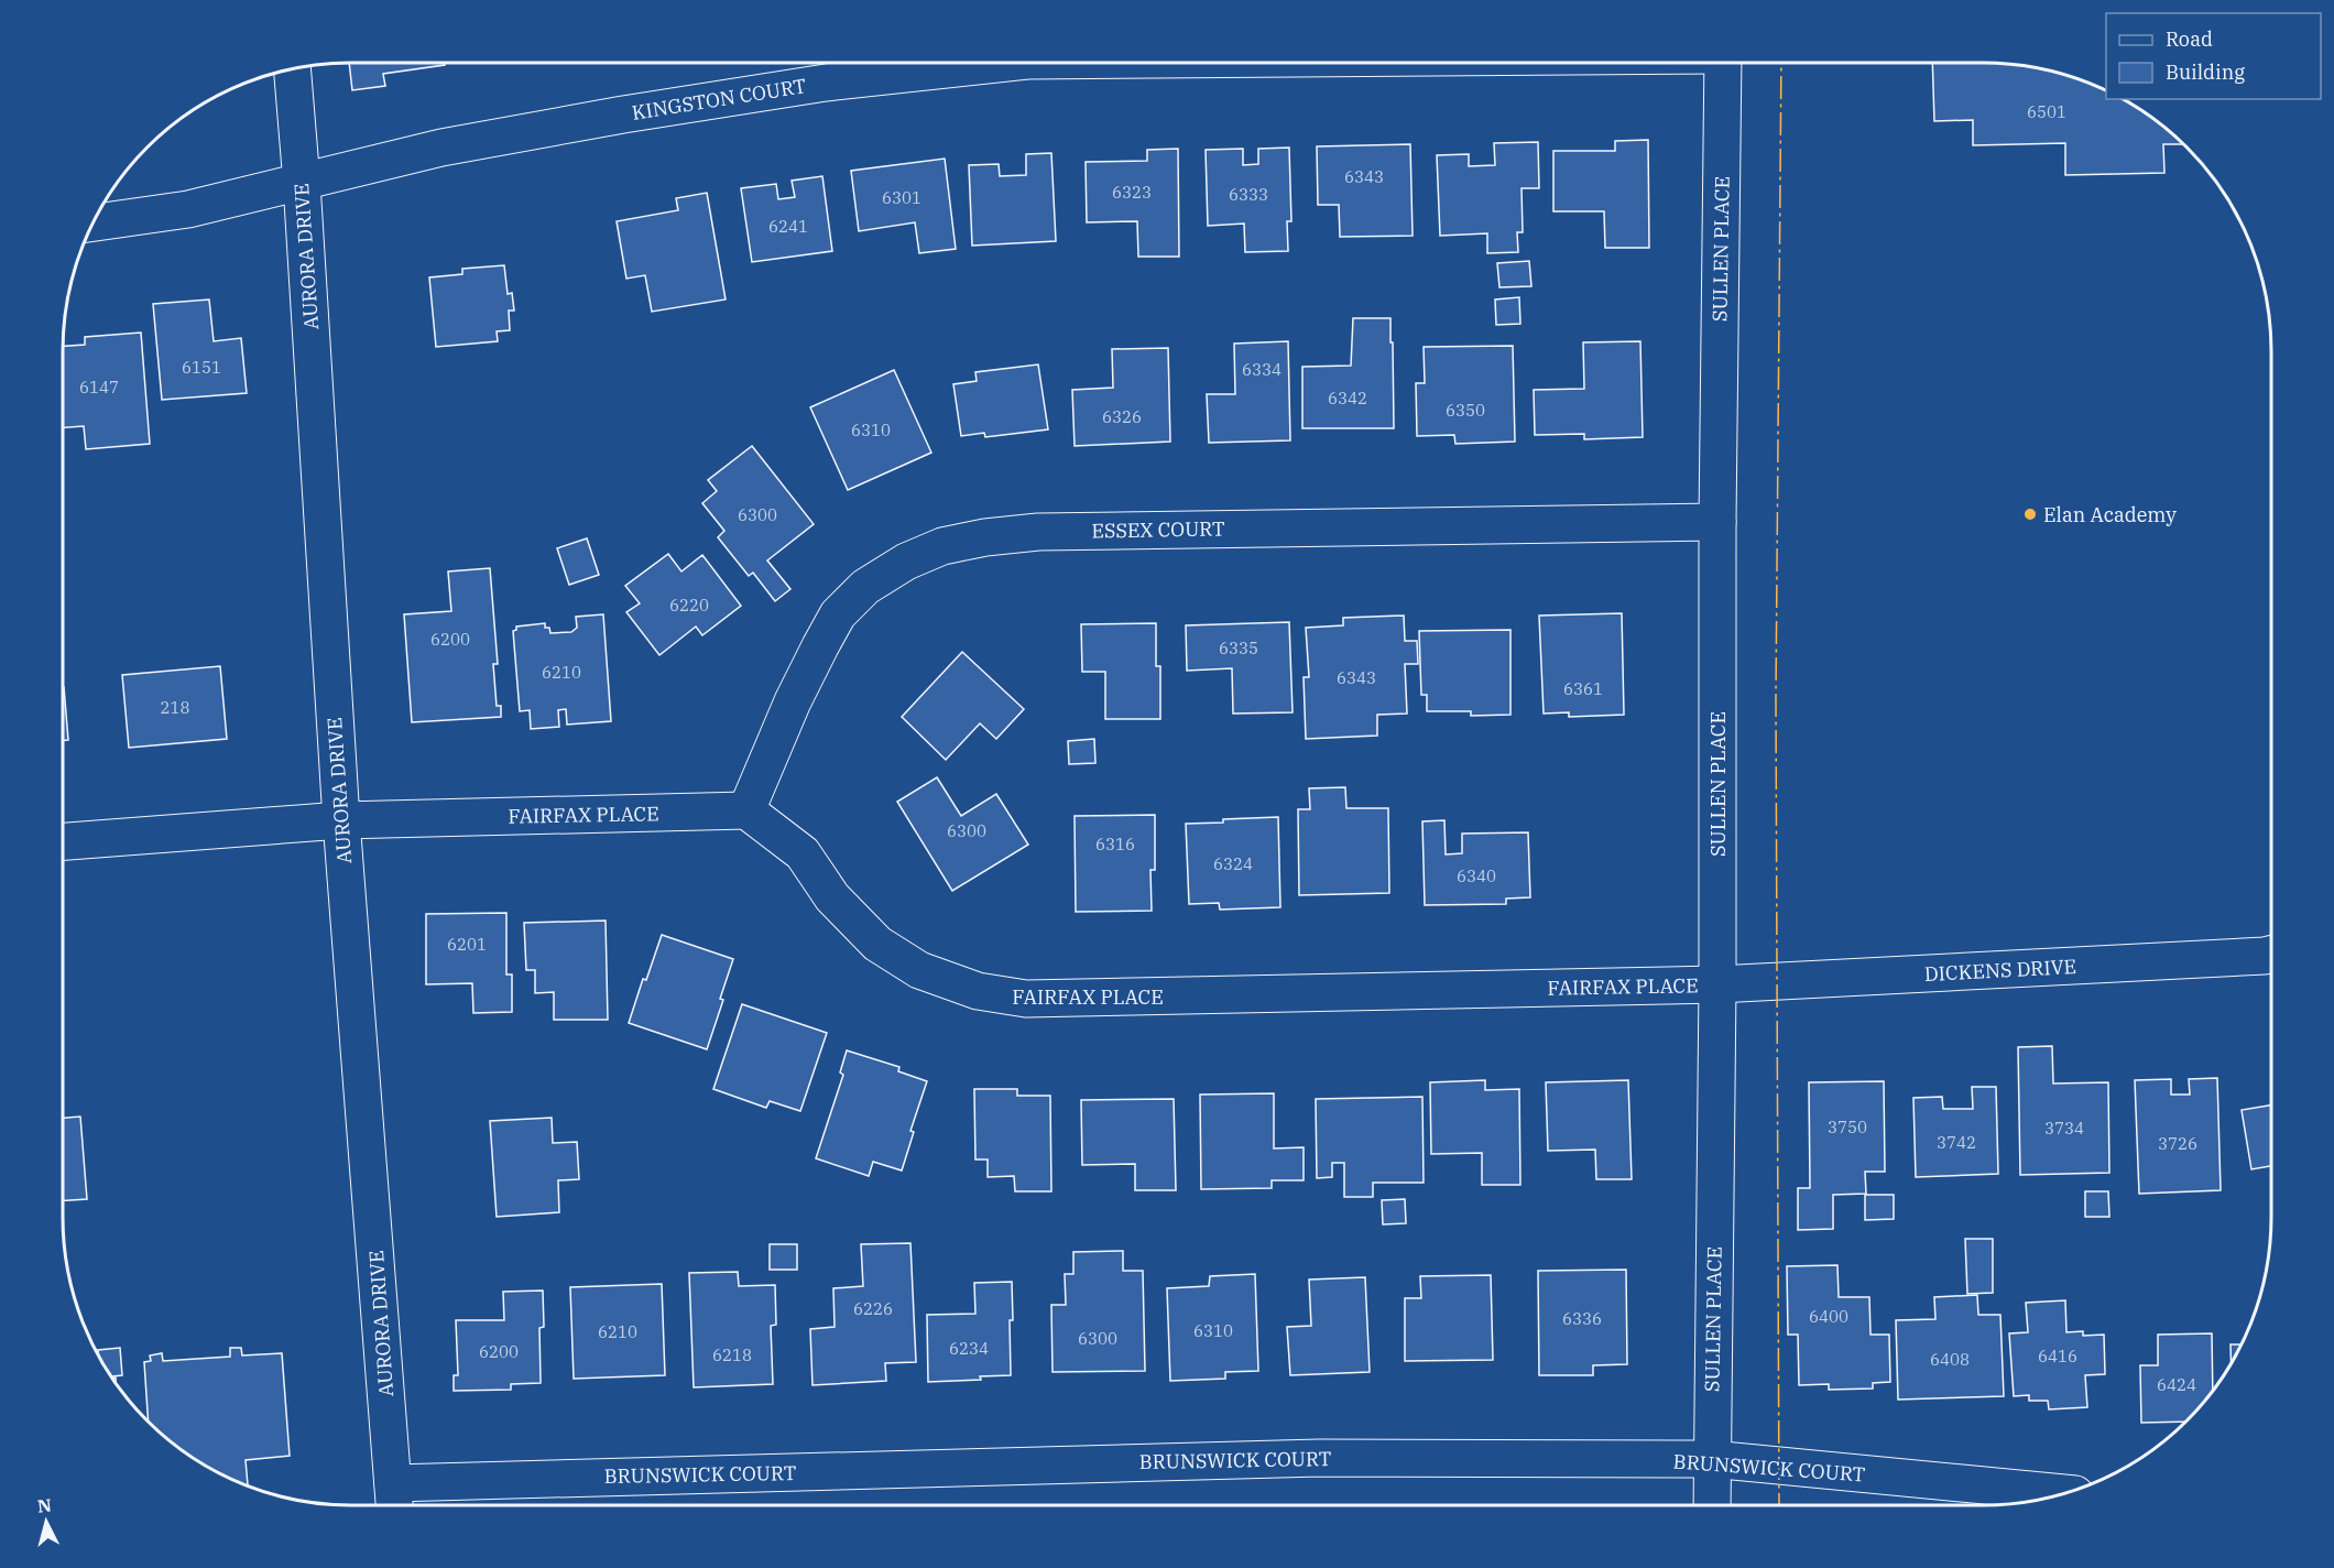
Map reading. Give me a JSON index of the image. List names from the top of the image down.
{
  "streets": {
    "street": [
      "KINGSTON COURT",
      "SULLEN PLACE",
      "AURORA DRIVE",
      "ESSEX COURT",
      "FAIRFAX PLACE",
      "DICKENS DRIVE",
      "BRUNSWICK COURT"
    ]
  },
  "crossings": [
    ["KINGSTON COURT", "AURORA DRIVE"],
    ["SULLEN PLACE", "ESSEX COURT"],
    ["SULLEN PLACE", "FAIRFAX PLACE"],
    ["SULLEN PLACE", "DICKENS DRIVE"],
    ["SULLEN PLACE", "BRUNSWICK COURT"],
    ["AURORA DRIVE", "FAIRFAX PLACE"],
    ["AURORA DRIVE", "BRUNSWICK COURT"],
    ["ESSEX COURT", "FAIRFAX PLACE"],
    ["FAIRFAX PLACE", "DICKENS DRIVE"]
  ],
  "places": ["Elan Academy"],
  "house_numbers": [
    "6501",
    "6343",
    "6323",
    "6333",
    "6301",
    "6241",
    "6151",
    "6334",
    "6147",
    "6342",
    "6350",
    "6326",
    "6310",
    "6300",
    "6220",
    "6200",
    "6335",
    "6210",
    "6343",
    "6361",
    "218",
    "6300",
    "6316",
    "6324",
    "6340",
    "6201",
    "3750",
    "3734",
    "3742",
    "3726",
    "6226",
    "6400",
    "6336",
    "6310",
    "6210",
    "6300",
    "6234",
    "6200",
    "6218",
    "6416",
    "6408",
    "6424"
  ],
  "legend": ["Road", "Building"],
  "north": "top"
}
